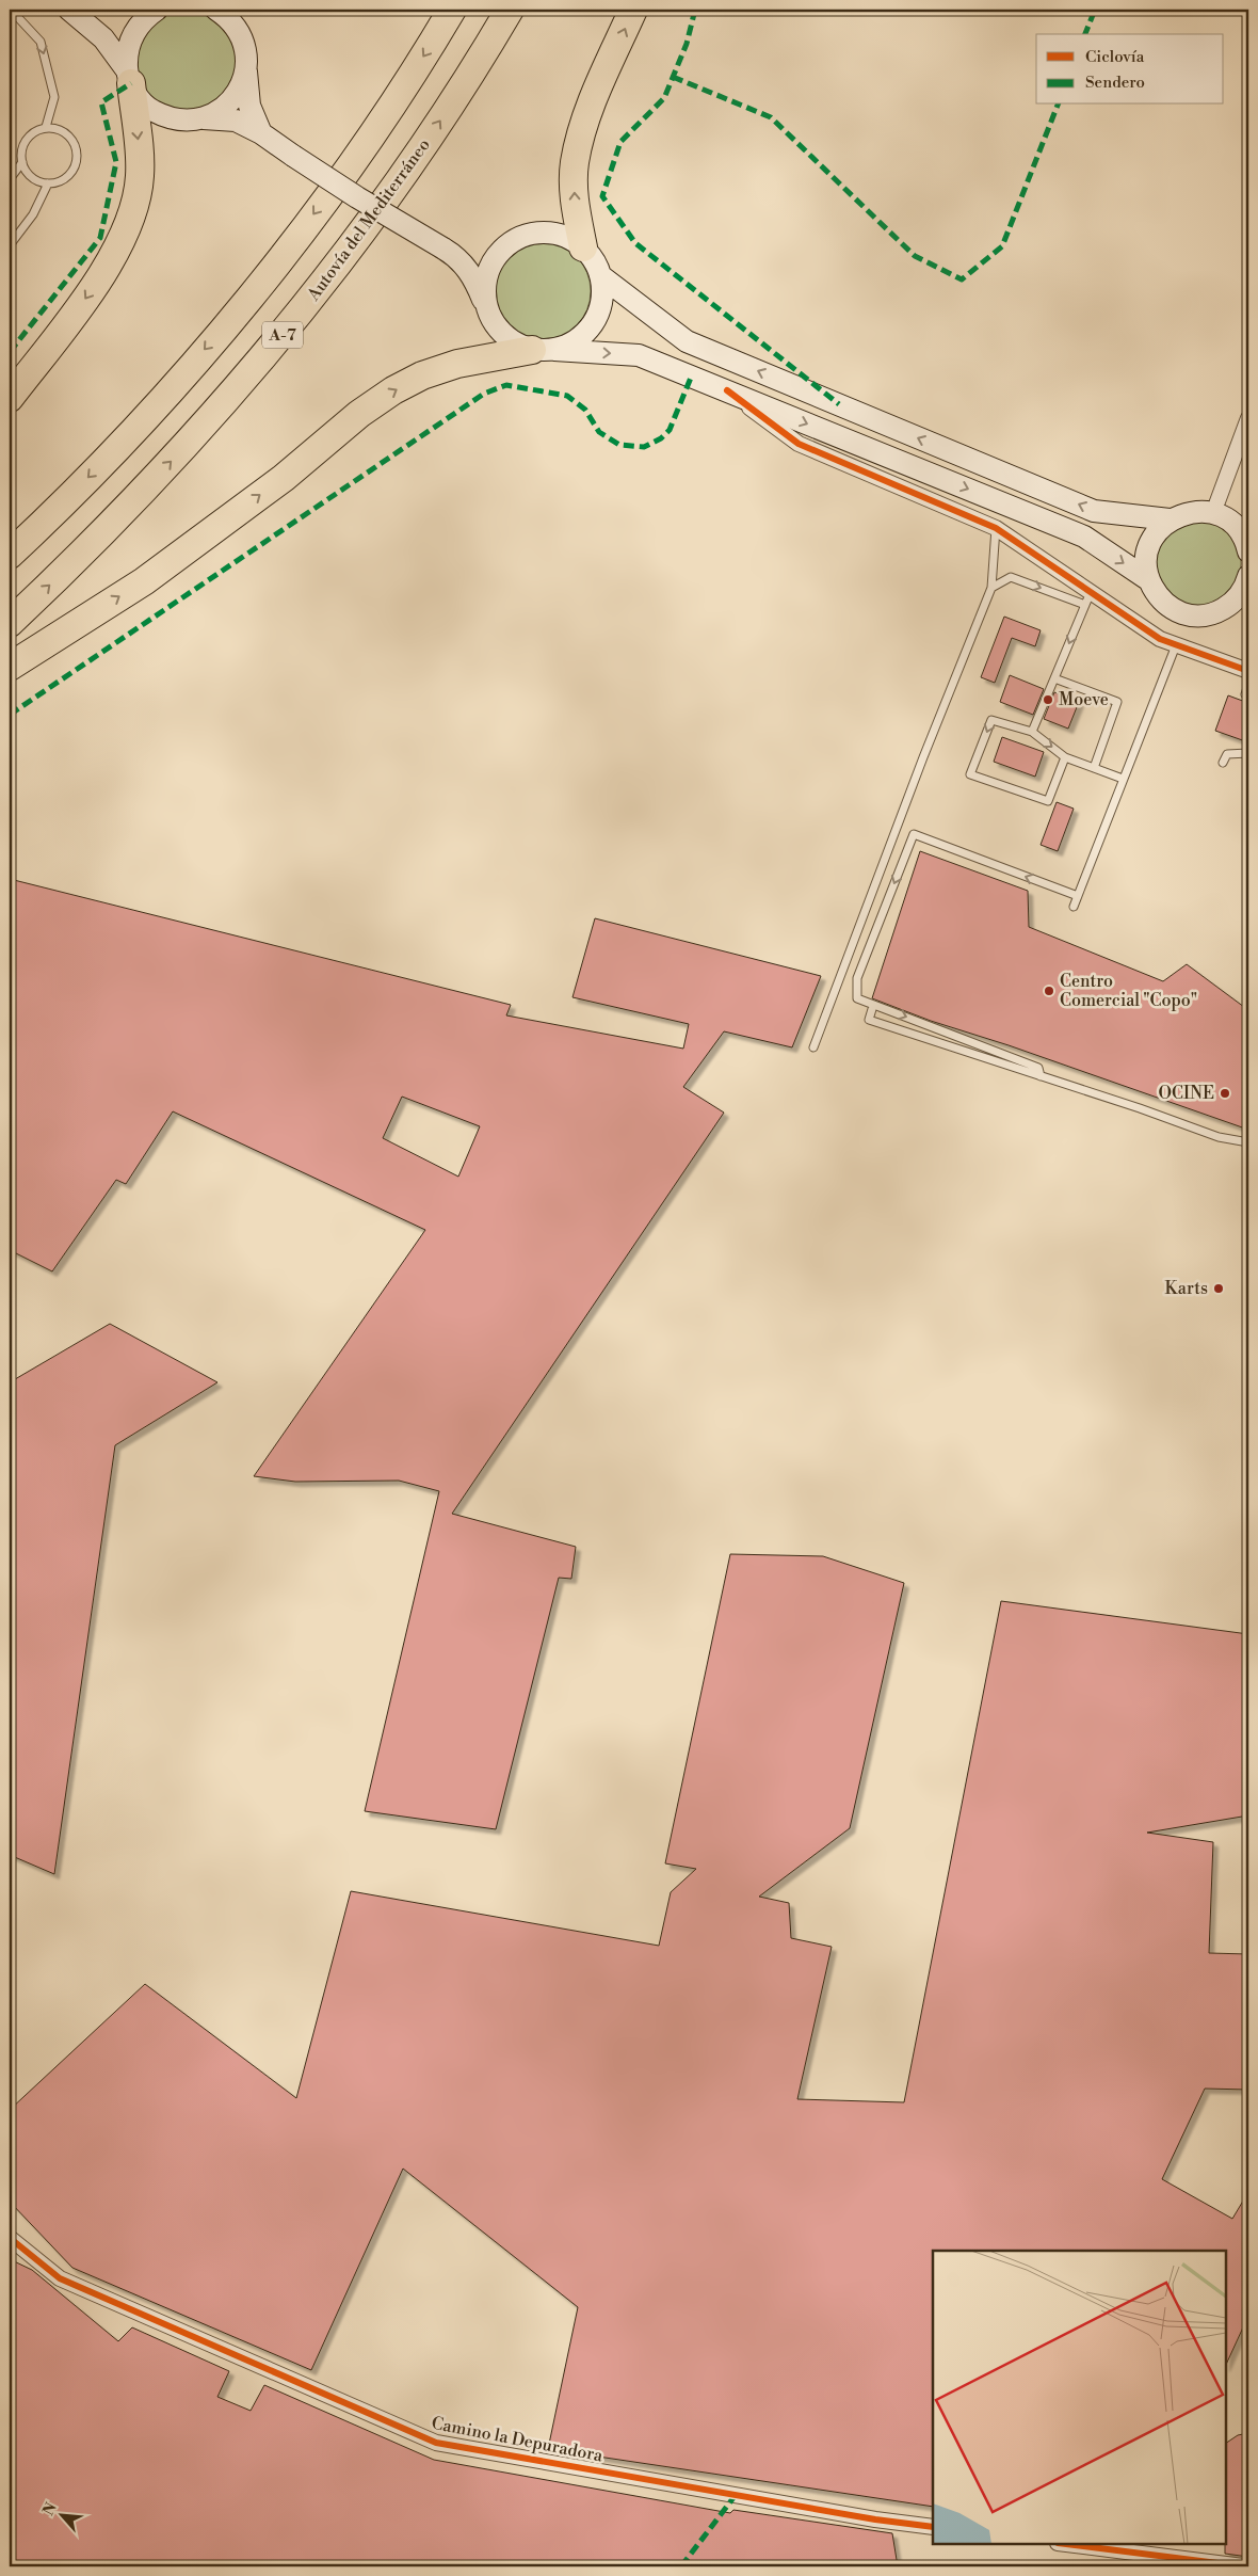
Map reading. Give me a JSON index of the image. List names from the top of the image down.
{
  "streets": {
    "highway": ["Autovía del Mediterráneo", "A-7"],
    "street": ["Camino la Depuradora"]
  },
  "places": [
    "Moeve",
    "Centro Comercial \"Copo\"",
    "OCINE",
    "Karts"
  ],
  "legend": ["Ciclovía", "Sendero"],
  "north": "top left"
}
